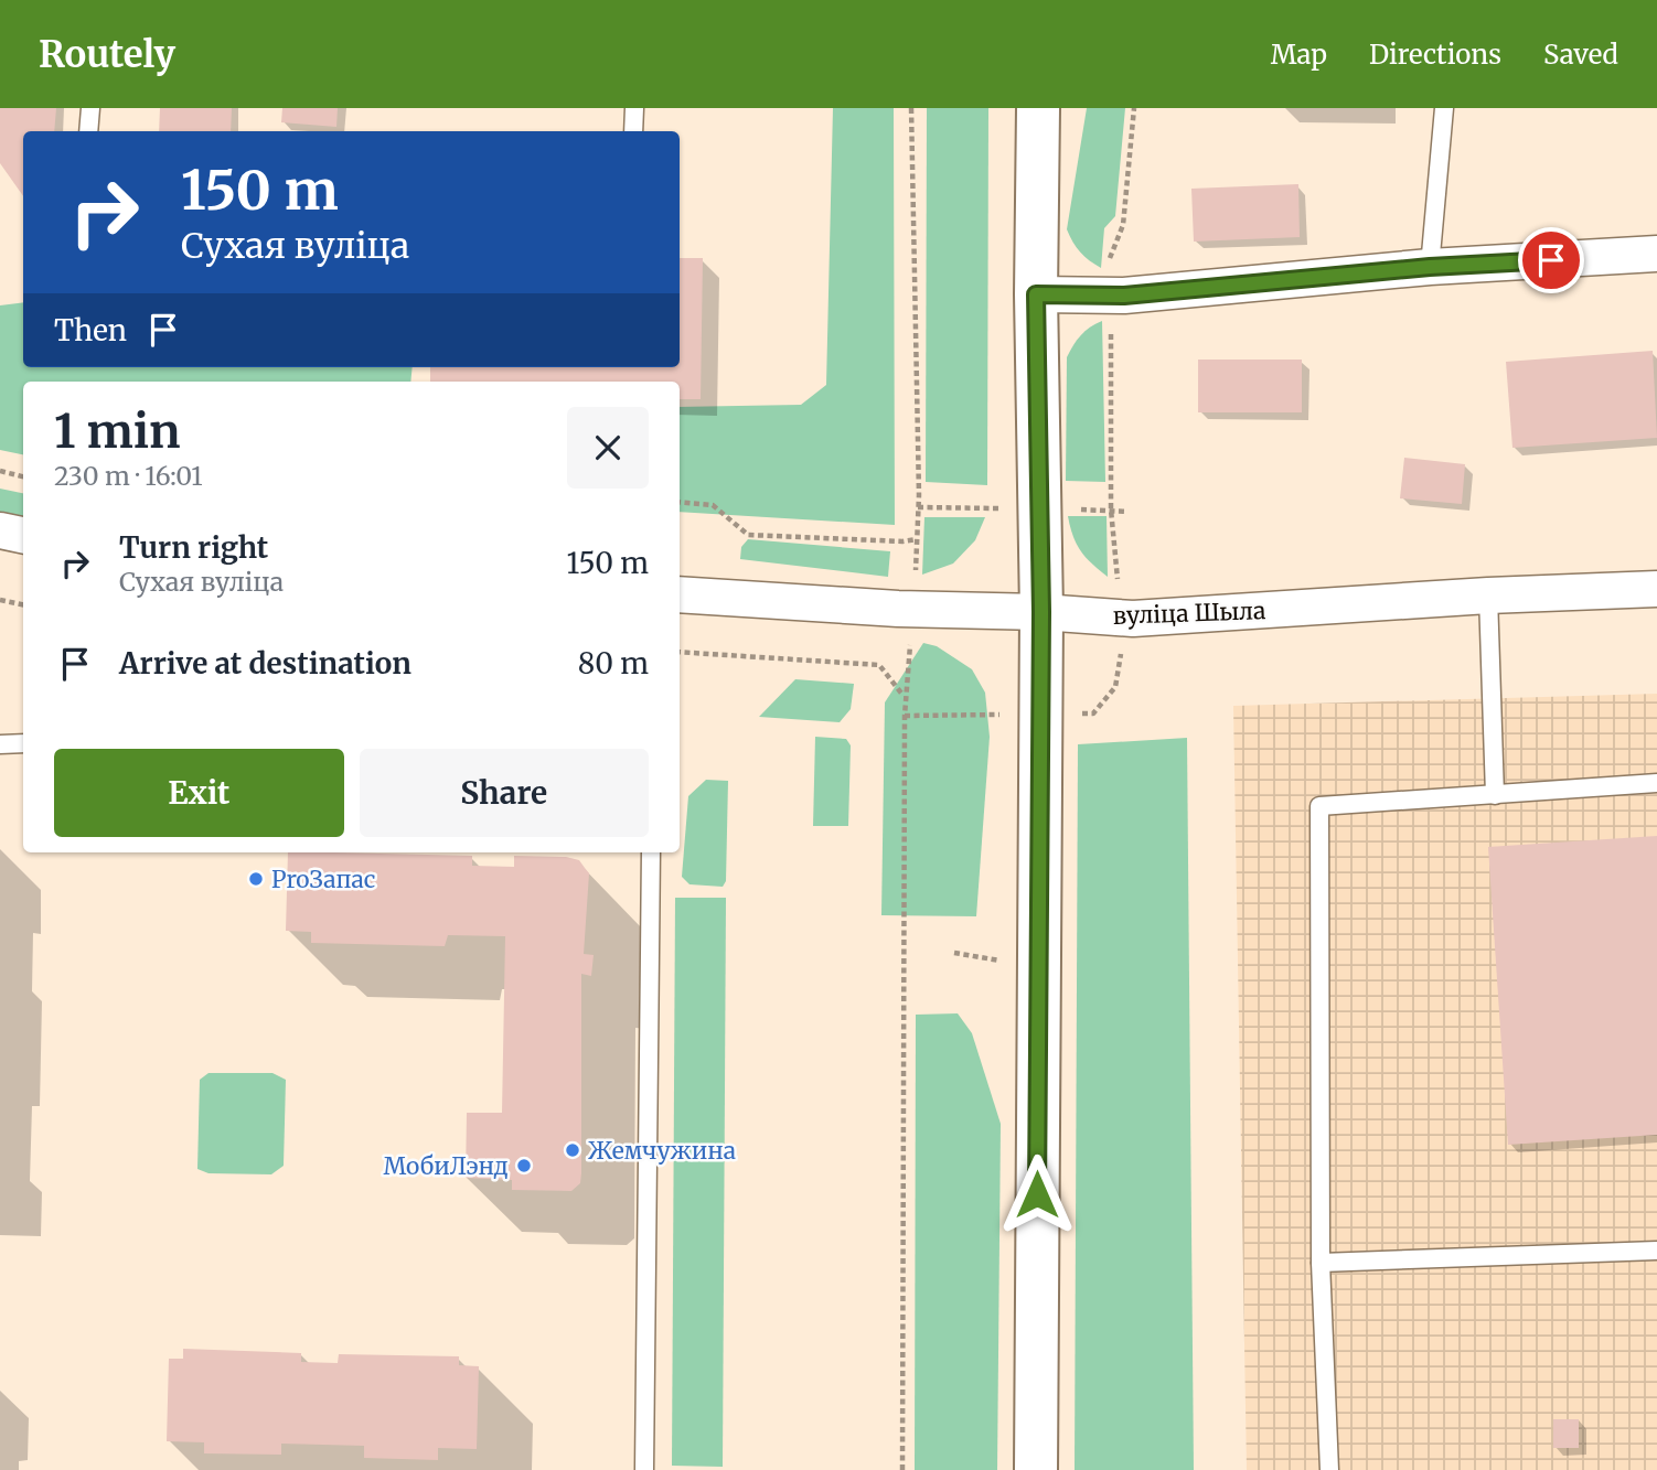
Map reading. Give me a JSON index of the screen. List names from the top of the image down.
{
  "streets": {
    "street": ["вуліца Шыла"]
  },
  "places": ["ProЗапас", "Жемчужина", "МобиЛэнд"],
  "page": {
    "header": "Routely",
    "nav": ["Map", "Directions", "Saved"],
    "turn": ["150 m", "Сухая вуліца"],
    "then": "Then",
    "heading": ["1 min", "230 m · 16:01"],
    "list": [
      {
        "name": "Turn right",
        "note": "Сухая вуліца",
        "value": "150 m"
      },
      {
        "name": "Arrive at destination",
        "value": "80 m"
      }
    ],
    "buttons": ["Exit", "Share"]
  }
}
